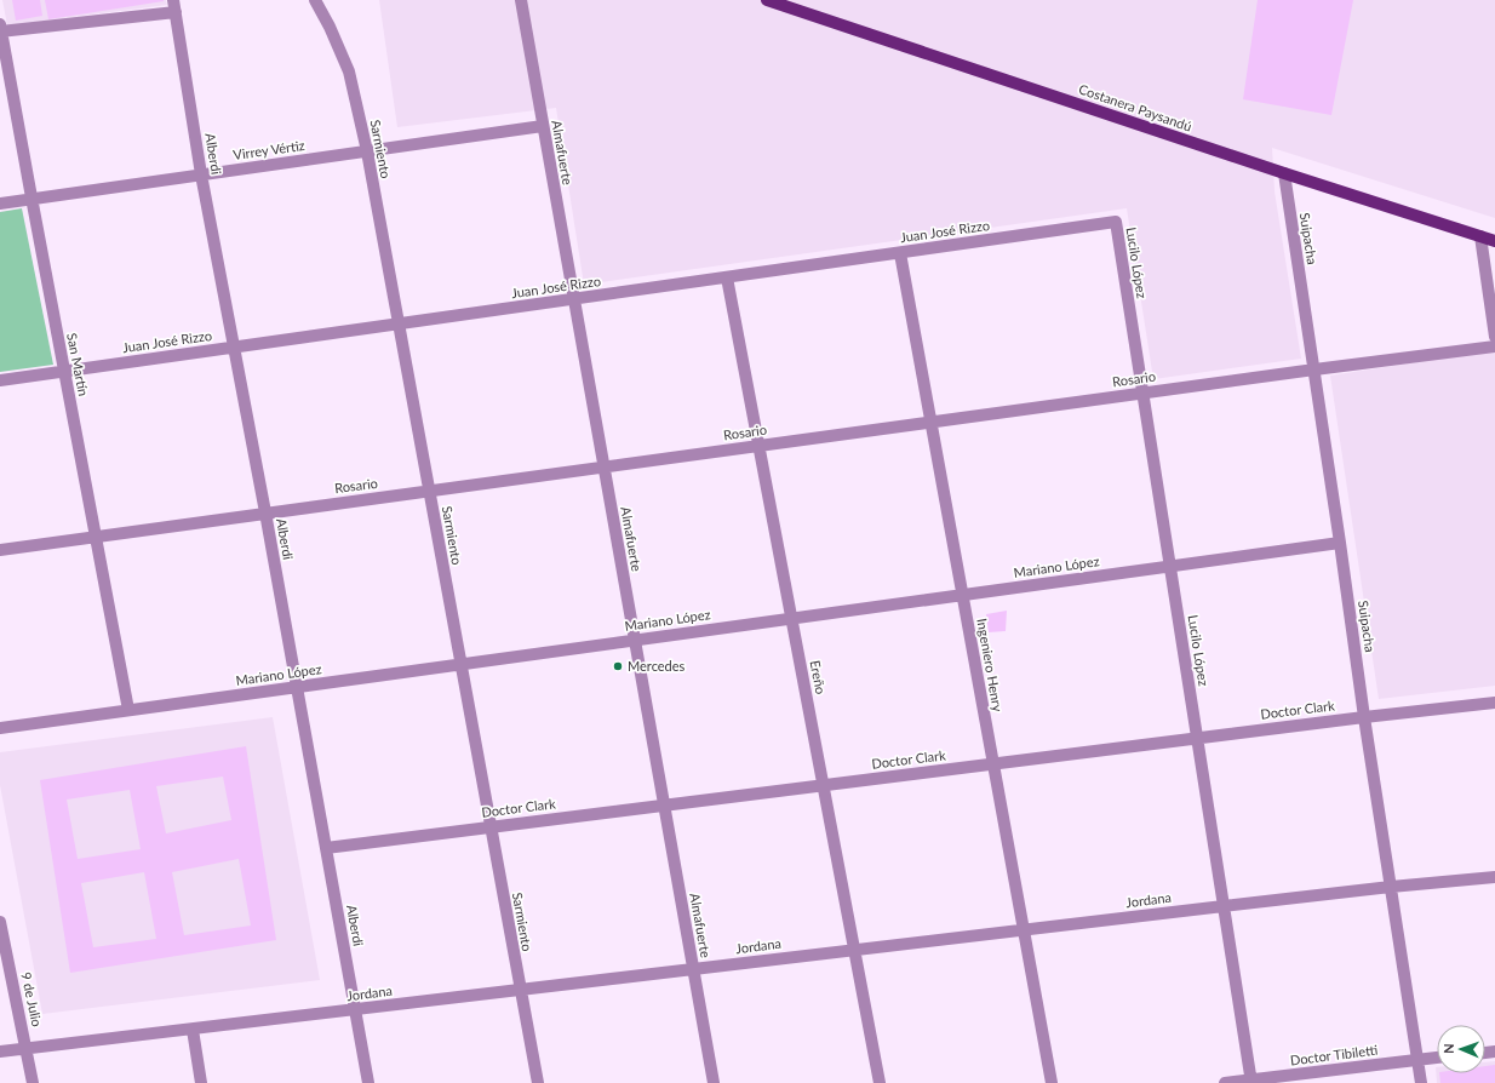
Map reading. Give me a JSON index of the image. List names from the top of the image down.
{
  "streets": {
    "main road": ["Costanera Paysandú"],
    "street": [
      "Sarmiento",
      "Virrey Vértiz",
      "Almafuerte",
      "Alberdi",
      "Juan José Rizzo",
      "Suipacha",
      "Lucilo López",
      "San Martín",
      "Rosario",
      "Mariano López",
      "Ingeniero Henry",
      "Ereño",
      "Doctor Clark",
      "Jordana",
      "9 de Julio",
      "Doctor Tibiletti"
    ]
  },
  "crossings": [
    ["Costanera Paysandú", "Suipacha"],
    ["Sarmiento", "Virrey Vértiz"],
    ["Sarmiento", "Juan José Rizzo"],
    ["Sarmiento", "Rosario"],
    ["Sarmiento", "Mariano López"],
    ["Sarmiento", "Doctor Clark"],
    ["Sarmiento", "Jordana"],
    ["Virrey Vértiz", "Almafuerte"],
    ["Virrey Vértiz", "Alberdi"],
    ["Virrey Vértiz", "San Martín"],
    ["Almafuerte", "Juan José Rizzo"],
    ["Almafuerte", "Rosario"],
    ["Almafuerte", "Mariano López"],
    ["Almafuerte", "Doctor Clark"],
    ["Almafuerte", "Jordana"],
    ["Alberdi", "Juan José Rizzo"],
    ["Alberdi", "Rosario"],
    ["Alberdi", "Mariano López"],
    ["Alberdi", "Doctor Clark"],
    ["Alberdi", "Jordana"],
    ["Juan José Rizzo", "Lucilo López"],
    ["Juan José Rizzo", "San Martín"],
    ["Juan José Rizzo", "Ingeniero Henry"],
    ["Juan José Rizzo", "Ereño"],
    ["Suipacha", "Rosario"],
    ["Suipacha", "Mariano López"],
    ["Suipacha", "Doctor Clark"],
    ["Suipacha", "Jordana"],
    ["Suipacha", "Doctor Tibiletti"],
    ["Lucilo López", "Rosario"],
    ["Lucilo López", "Mariano López"],
    ["Lucilo López", "Doctor Clark"],
    ["Lucilo López", "Jordana"],
    ["Lucilo López", "Doctor Tibiletti"],
    ["San Martín", "Rosario"],
    ["San Martín", "Mariano López"],
    ["Rosario", "Ingeniero Henry"],
    ["Rosario", "Ereño"],
    ["Mariano López", "Ingeniero Henry"],
    ["Mariano López", "Ereño"],
    ["Ingeniero Henry", "Doctor Clark"],
    ["Ingeniero Henry", "Jordana"],
    ["Ereño", "Doctor Clark"],
    ["Ereño", "Jordana"],
    ["Jordana", "9 de Julio"]
  ],
  "places": ["Mercedes"],
  "north": "left"
}
